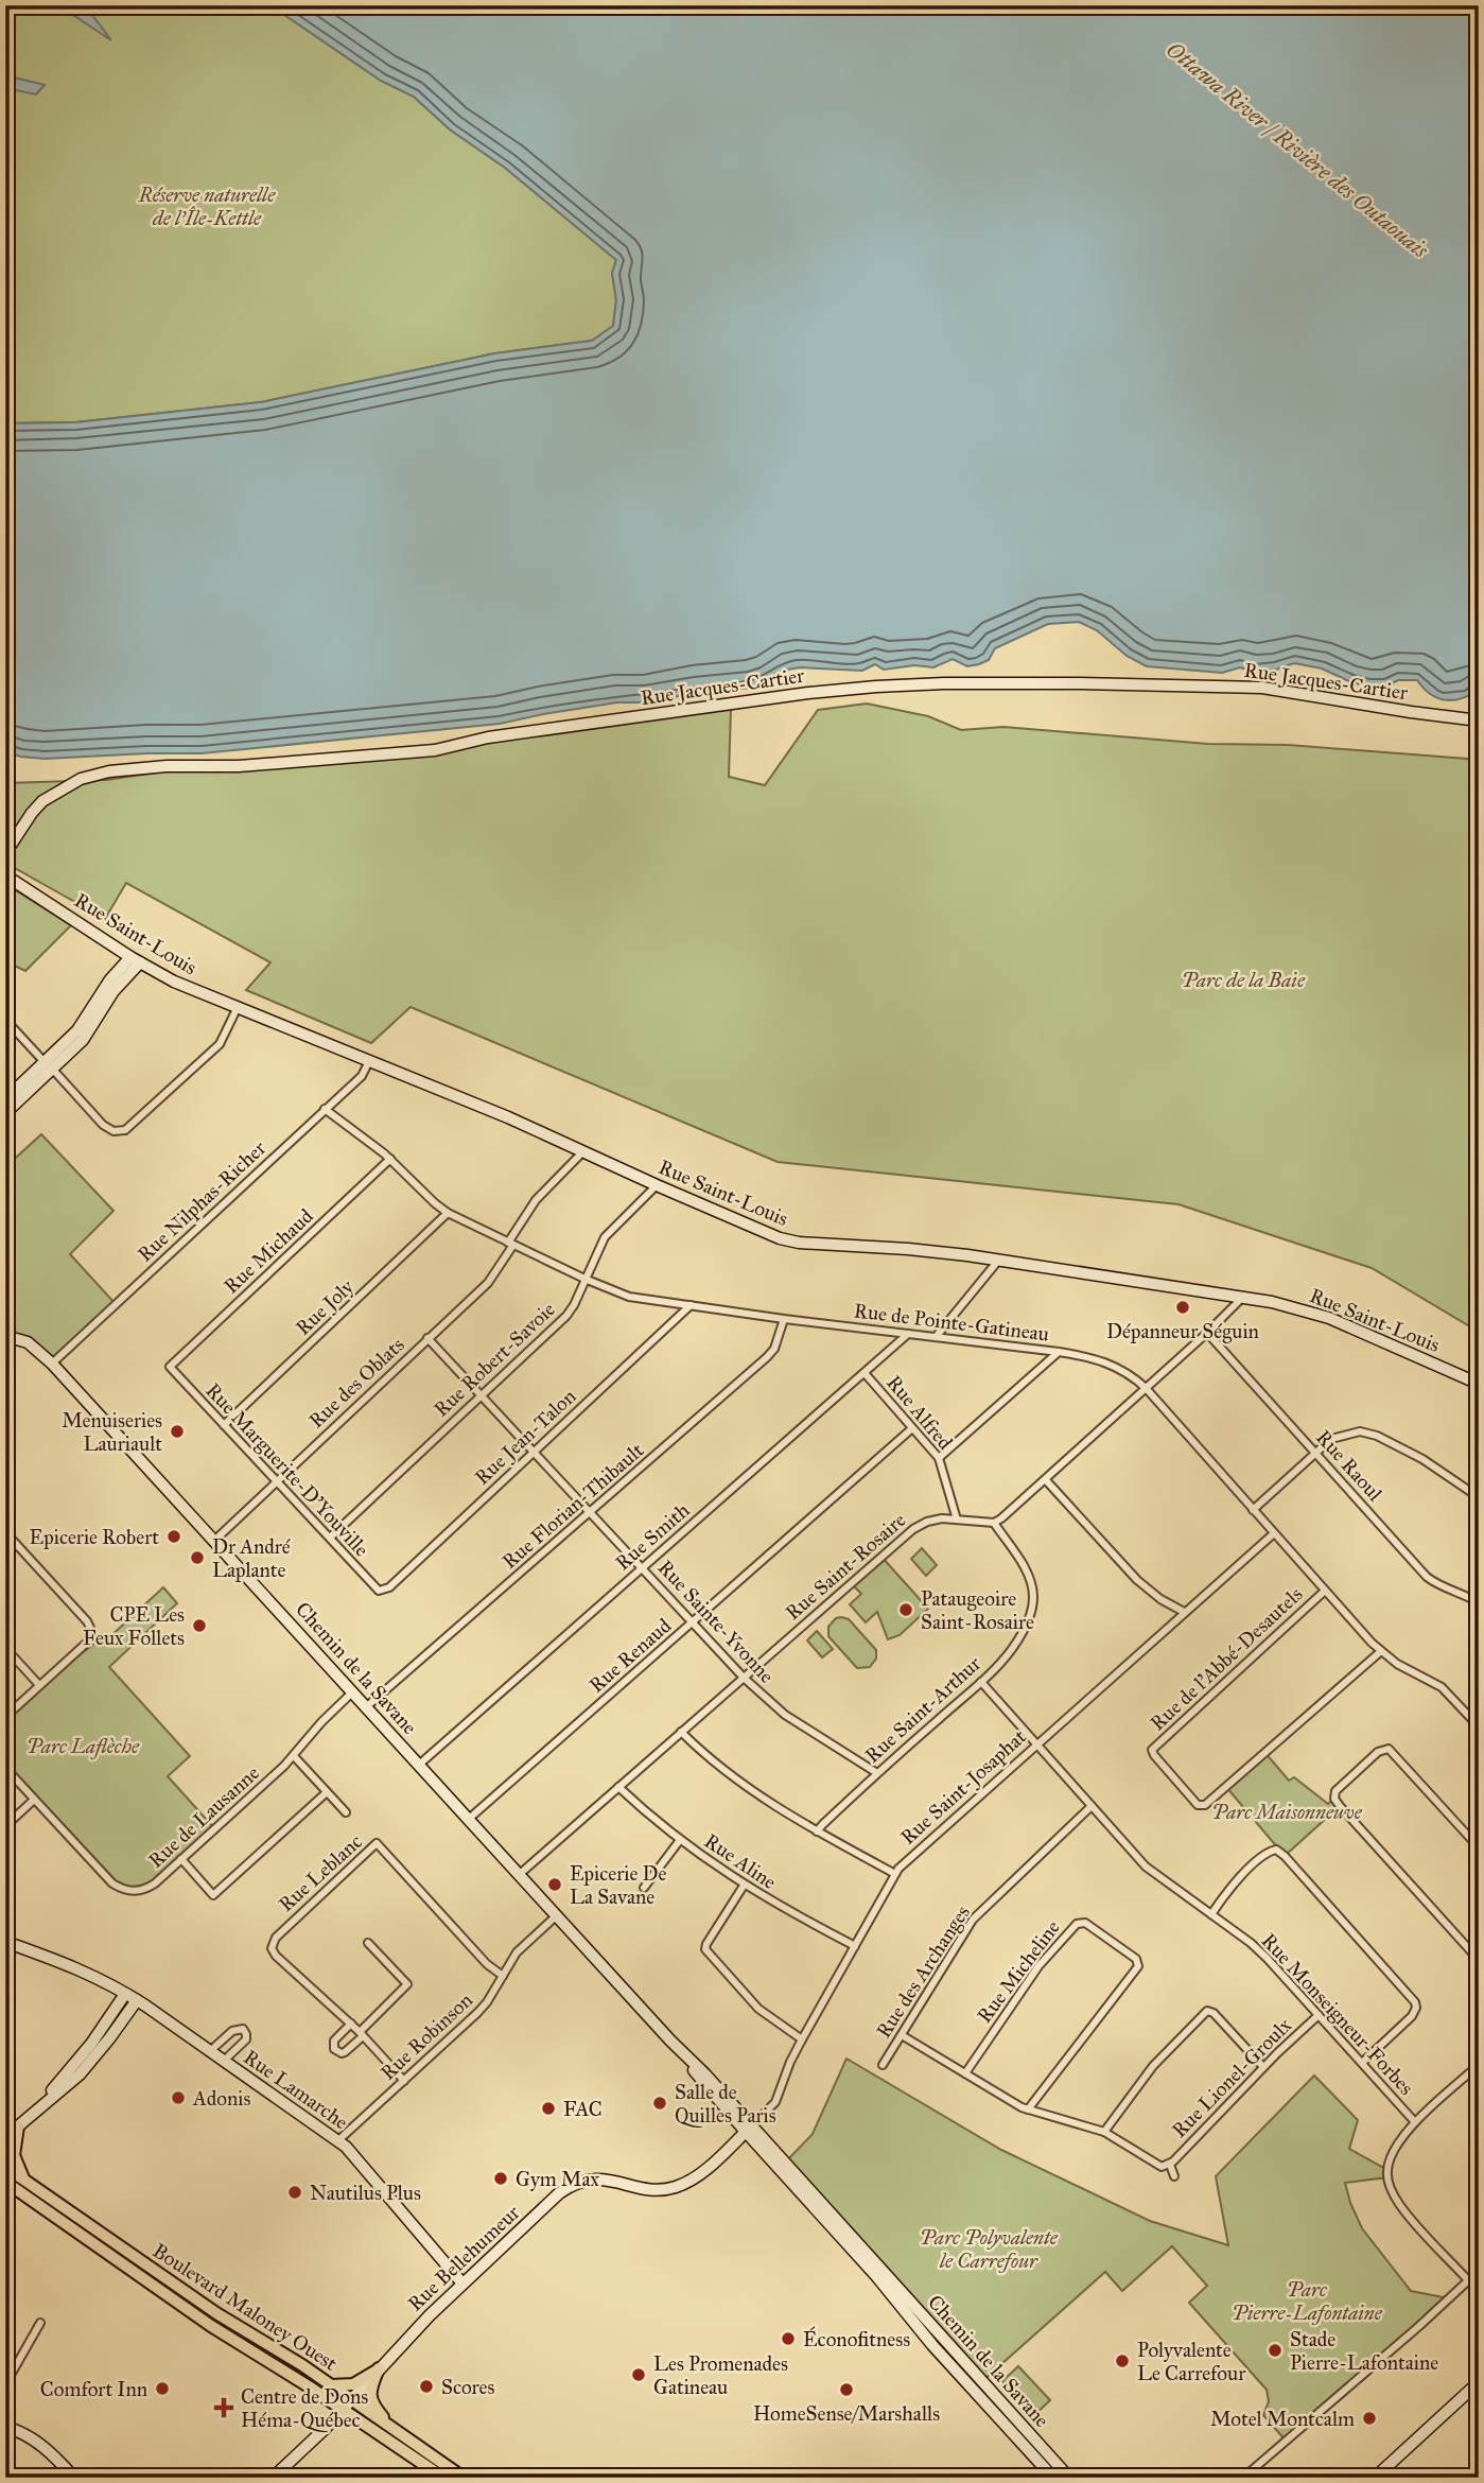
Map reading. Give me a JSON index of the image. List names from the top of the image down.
{
  "streets": {
    "main road": ["Boulevard Maloney Ouest"],
    "street": [
      "Rue Jacques-Cartier",
      "Rue Saint-Louis",
      "Rue Nilphas-Richer",
      "Rue Michaud",
      "Rue Joly",
      "Rue de Pointe-Gatineau",
      "Rue Robert-Savoie",
      "Rue des Oblats",
      "Rue Alfred",
      "Rue Jean-Talon",
      "Rue Raoul",
      "Rue Marguerite-D'Youville",
      "Rue Florian-Thibault",
      "Rue Smith",
      "Rue Saint-Rosaire",
      "Rue Sainte-Yvonne",
      "Rue Renaud",
      "Rue de l'Abbé-Desautels",
      "Chemin de la Savane",
      "Rue Saint-Arthur",
      "Rue Saint-Josaphat",
      "Rue de Lausanne",
      "Rue Aline",
      "Rue Leblanc",
      "Rue des Archanges",
      "Rue Micheline",
      "Rue Monseigneur-Forbes",
      "Rue Robinson",
      "Rue Lionel-Groulx",
      "Rue Lamarche",
      "Rue Bellehumeur"
    ]
  },
  "crossings": [
    ["Rue Saint-Louis", "Rue Nilphas-Richer"],
    ["Rue Saint-Louis", "Rue Robert-Savoie"],
    ["Rue Saint-Louis", "Rue des Oblats"],
    ["Rue Nilphas-Richer", "Rue de Pointe-Gatineau"],
    ["Rue Nilphas-Richer", "Chemin de la Savane"],
    ["Rue Michaud", "Rue de Pointe-Gatineau"],
    ["Rue Michaud", "Rue Marguerite-D'Youville"],
    ["Rue Joly", "Rue de Pointe-Gatineau"],
    ["Rue Joly", "Rue Marguerite-D'Youville"],
    ["Rue de Pointe-Gatineau", "Rue Robert-Savoie"],
    ["Rue de Pointe-Gatineau", "Rue des Oblats"],
    ["Rue de Pointe-Gatineau", "Rue Jean-Talon"],
    ["Rue de Pointe-Gatineau", "Rue Florian-Thibault"],
    ["Rue de Pointe-Gatineau", "Rue Smith"],
    ["Rue de Pointe-Gatineau", "Rue de l'Abbé-Desautels"],
    ["Rue de Pointe-Gatineau", "Rue Saint-Josaphat"],
    ["Rue Robert-Savoie", "Rue Marguerite-D'Youville"],
    ["Rue Robert-Savoie", "Rue Sainte-Yvonne"],
    ["Rue des Oblats", "Rue Marguerite-D'Youville"],
    ["Rue des Oblats", "Rue Sainte-Yvonne"],
    ["Rue des Oblats", "Chemin de la Savane"],
    ["Rue Alfred", "Rue Smith"],
    ["Rue Alfred", "Rue Saint-Rosaire"],
    ["Rue Alfred", "Rue Renaud"],
    ["Rue Jean-Talon", "Rue Marguerite-D'Youville"],
    ["Rue Jean-Talon", "Rue Sainte-Yvonne"],
    ["Rue Florian-Thibault", "Rue Sainte-Yvonne"],
    ["Rue Florian-Thibault", "Chemin de la Savane"],
    ["Rue Smith", "Rue Sainte-Yvonne"],
    ["Rue Smith", "Chemin de la Savane"],
    ["Rue Saint-Rosaire", "Rue Sainte-Yvonne"],
    ["Rue Saint-Rosaire", "Chemin de la Savane"],
    ["Rue Saint-Rosaire", "Rue Saint-Arthur"],
    ["Rue Saint-Rosaire", "Rue Aline"],
    ["Rue Sainte-Yvonne", "Rue Renaud"],
    ["Rue Sainte-Yvonne", "Rue Saint-Arthur"],
    ["Rue Renaud", "Chemin de la Savane"],
    ["Chemin de la Savane", "Rue Saint-Josaphat"],
    ["Chemin de la Savane", "Rue de Lausanne"],
    ["Chemin de la Savane", "Rue Robinson"],
    ["Chemin de la Savane", "Rue Bellehumeur"],
    ["Rue Saint-Arthur", "Rue Monseigneur-Forbes"],
    ["Rue Saint-Josaphat", "Rue Aline"],
    ["Rue Saint-Josaphat", "Rue Monseigneur-Forbes"],
    ["Rue Saint-Josaphat", "Rue Bellehumeur"],
    ["Rue Leblanc", "Rue Robinson"],
    ["Rue des Archanges", "Rue Monseigneur-Forbes"],
    ["Rue des Archanges", "Rue Lionel-Groulx"],
    ["Rue Micheline", "Rue Lionel-Groulx"],
    ["Rue Monseigneur-Forbes", "Rue Lionel-Groulx"],
    ["Rue Robinson", "Rue Lamarche"],
    ["Rue Lamarche", "Rue Bellehumeur"],
    ["Rue Bellehumeur", "Boulevard Maloney Ouest"]
  ],
  "water": ["Ottawa River / Rivière des Outaouais"],
  "parks": [
    "Réserve naturelle de l'Île-Kettle",
    "Parc de la Baie",
    "Parc Laflèche",
    "Parc Maisonneuve",
    "Parc Polyvalente le Carrefour",
    "Parc Pierre-Lafontaine"
  ],
  "places": {
    "other": [
      "Dépanneur Séguin",
      "Menuiseries Lauriault",
      "Epicerie Robert",
      "Dr André Laplante",
      "Pataugeoire Saint-Rosaire",
      "CPE Les Feux Follets",
      "Epicerie De La Savane",
      "Adonis",
      "Salle de Quilles Paris",
      "FAC",
      "Gym Max",
      "Nautilus Plus",
      "Éconofitness",
      "Stade Pierre-Lafontaine",
      "Polyvalente Le Carrefour",
      "Les Promenades Gatineau",
      "Scores",
      "Comfort Inn",
      "HomeSense/Marshalls",
      "Motel Montcalm"
    ],
    "health": ["Centre de Dons Héma-Québec"]
  }
}
